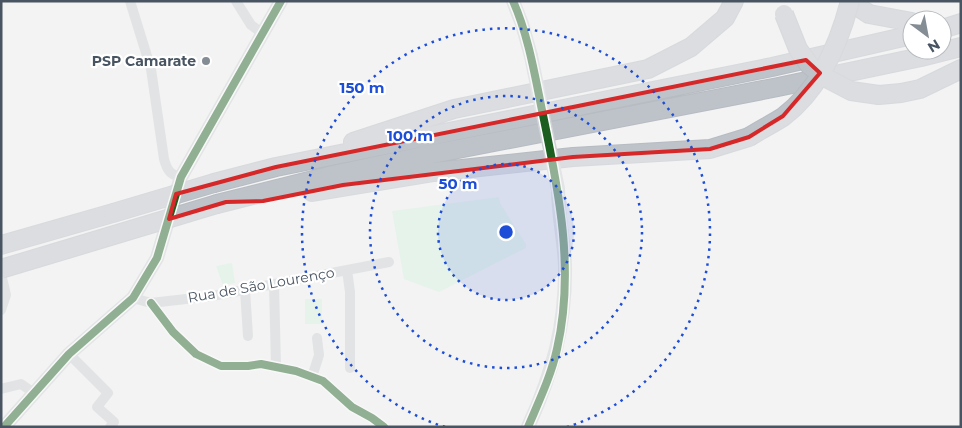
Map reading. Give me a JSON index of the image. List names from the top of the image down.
{
  "streets": {
    "street": ["Rua de São Lourenço"]
  },
  "places": ["PSP Camarate"],
  "north": "bottom right",
  "rings": ["150 m", "100 m", "50 m"]
}
